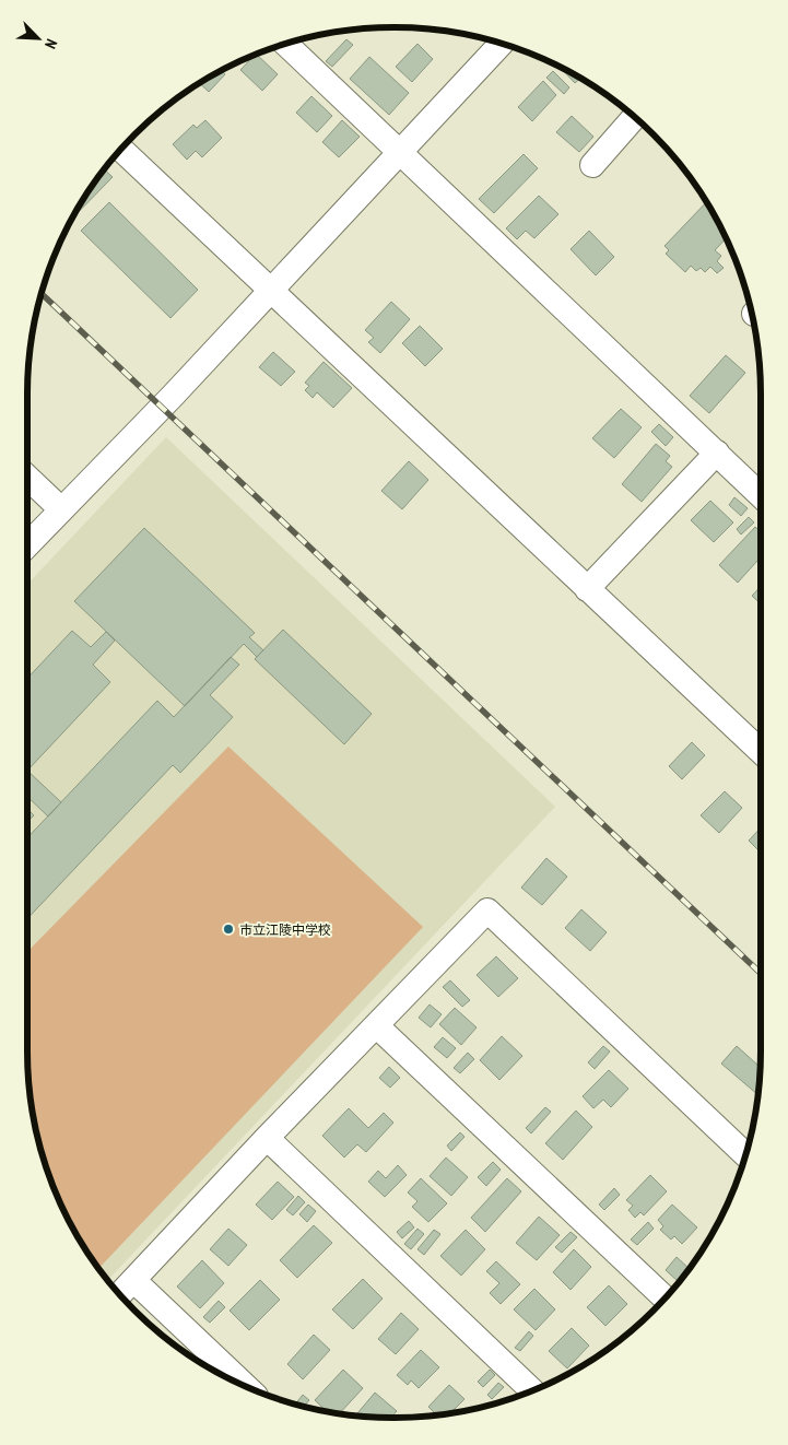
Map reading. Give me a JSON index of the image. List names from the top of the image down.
{
  "places": ["市立江陵中学校"],
  "north": "bottom right"
}
